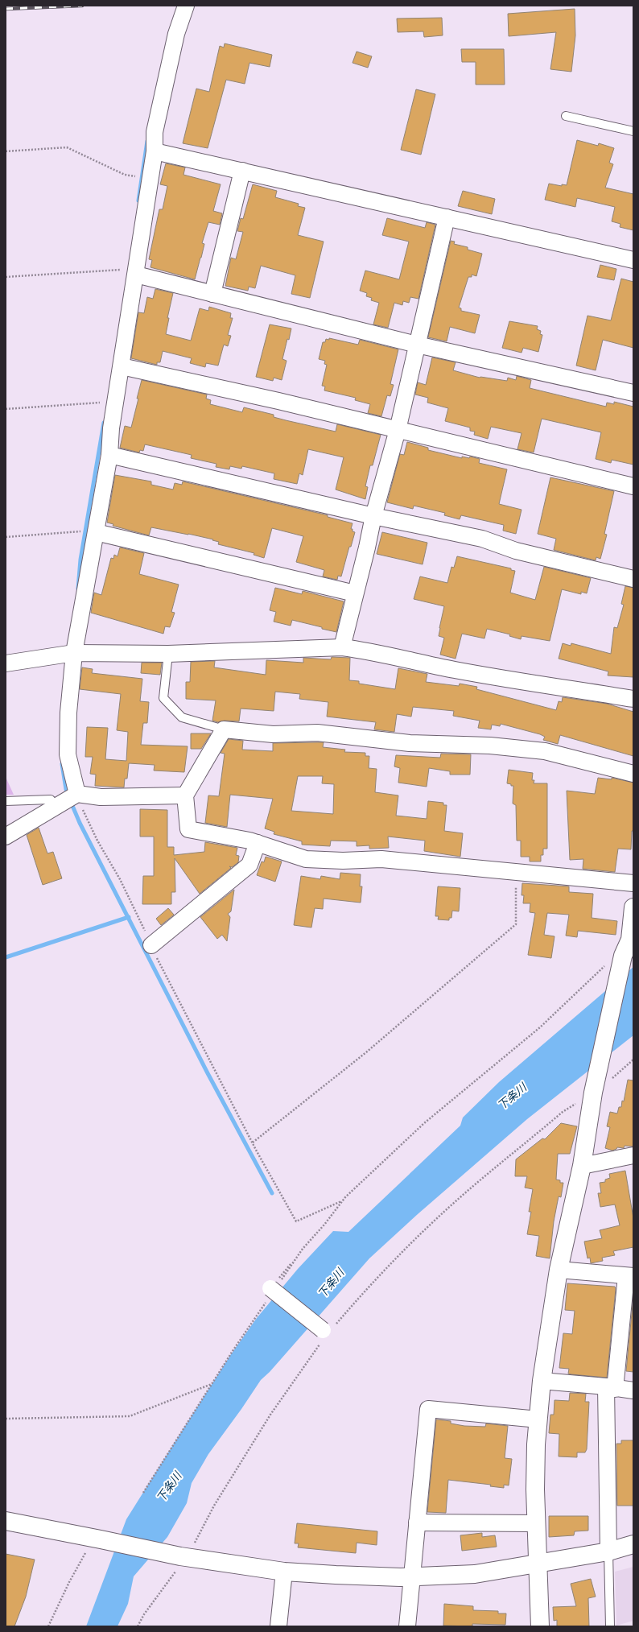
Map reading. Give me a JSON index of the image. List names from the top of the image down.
{
  "water": ["下条川"]
}
